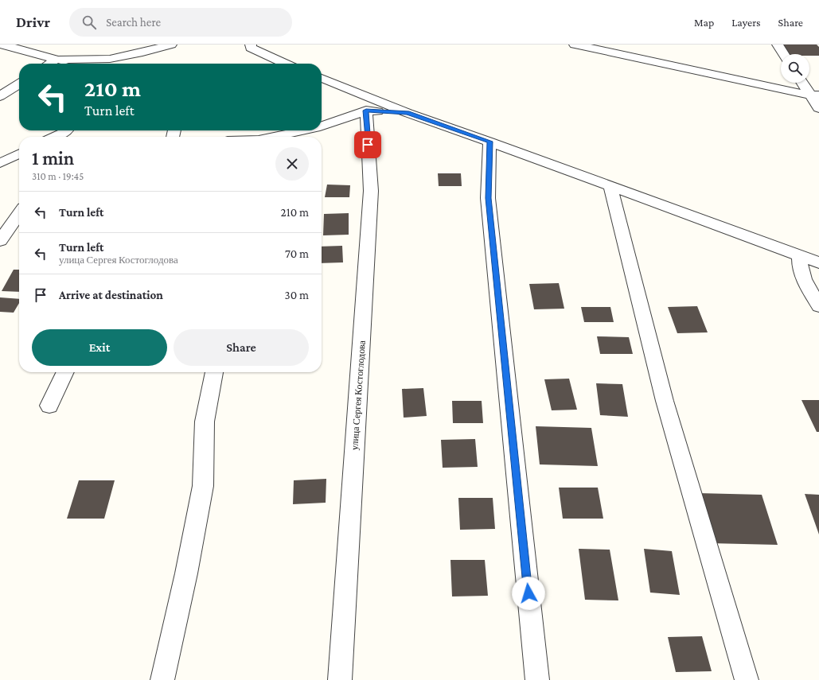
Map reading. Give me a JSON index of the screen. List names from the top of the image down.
{
  "streets": {
    "street": ["улица Сергея Костоглодова"]
  },
  "page": {
    "header": "Drivr",
    "search": "Search here",
    "nav": ["Map", "Layers", "Share"],
    "turn": ["210 m", "Turn left"],
    "heading": ["1 min", "310 m · 19:45"],
    "list": [
      {
        "name": "Turn left",
        "value": "210 m"
      },
      {
        "name": "Turn left",
        "note": "улица Сергея Костоглодова",
        "value": "70 m"
      },
      {
        "name": "Arrive at destination",
        "value": "30 m"
      }
    ],
    "buttons": ["Exit", "Share"]
  }
}
